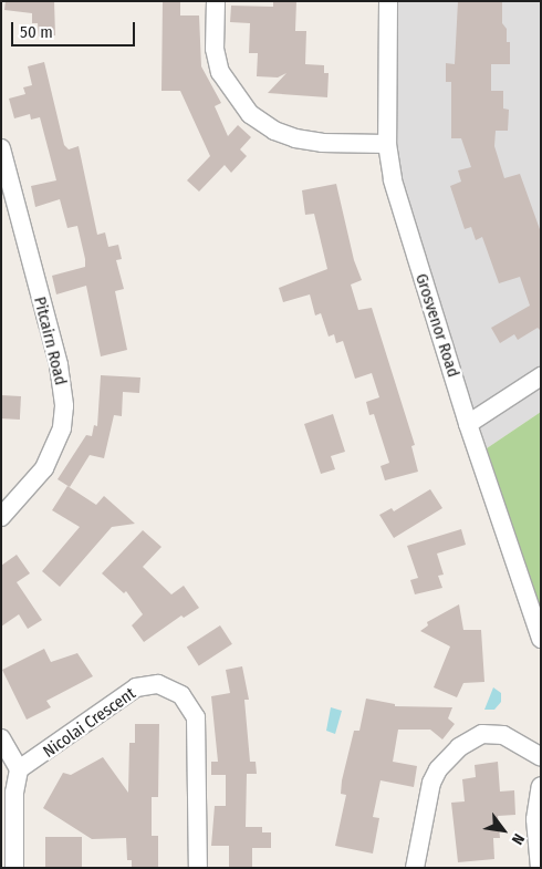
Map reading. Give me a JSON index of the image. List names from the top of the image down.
{
  "streets": {
    "street": ["Grosvenor Road", "Pitcairn Road", "Nicolai Crescent"]
  },
  "scale_bar": "50 m",
  "north": "bottom right"
}
